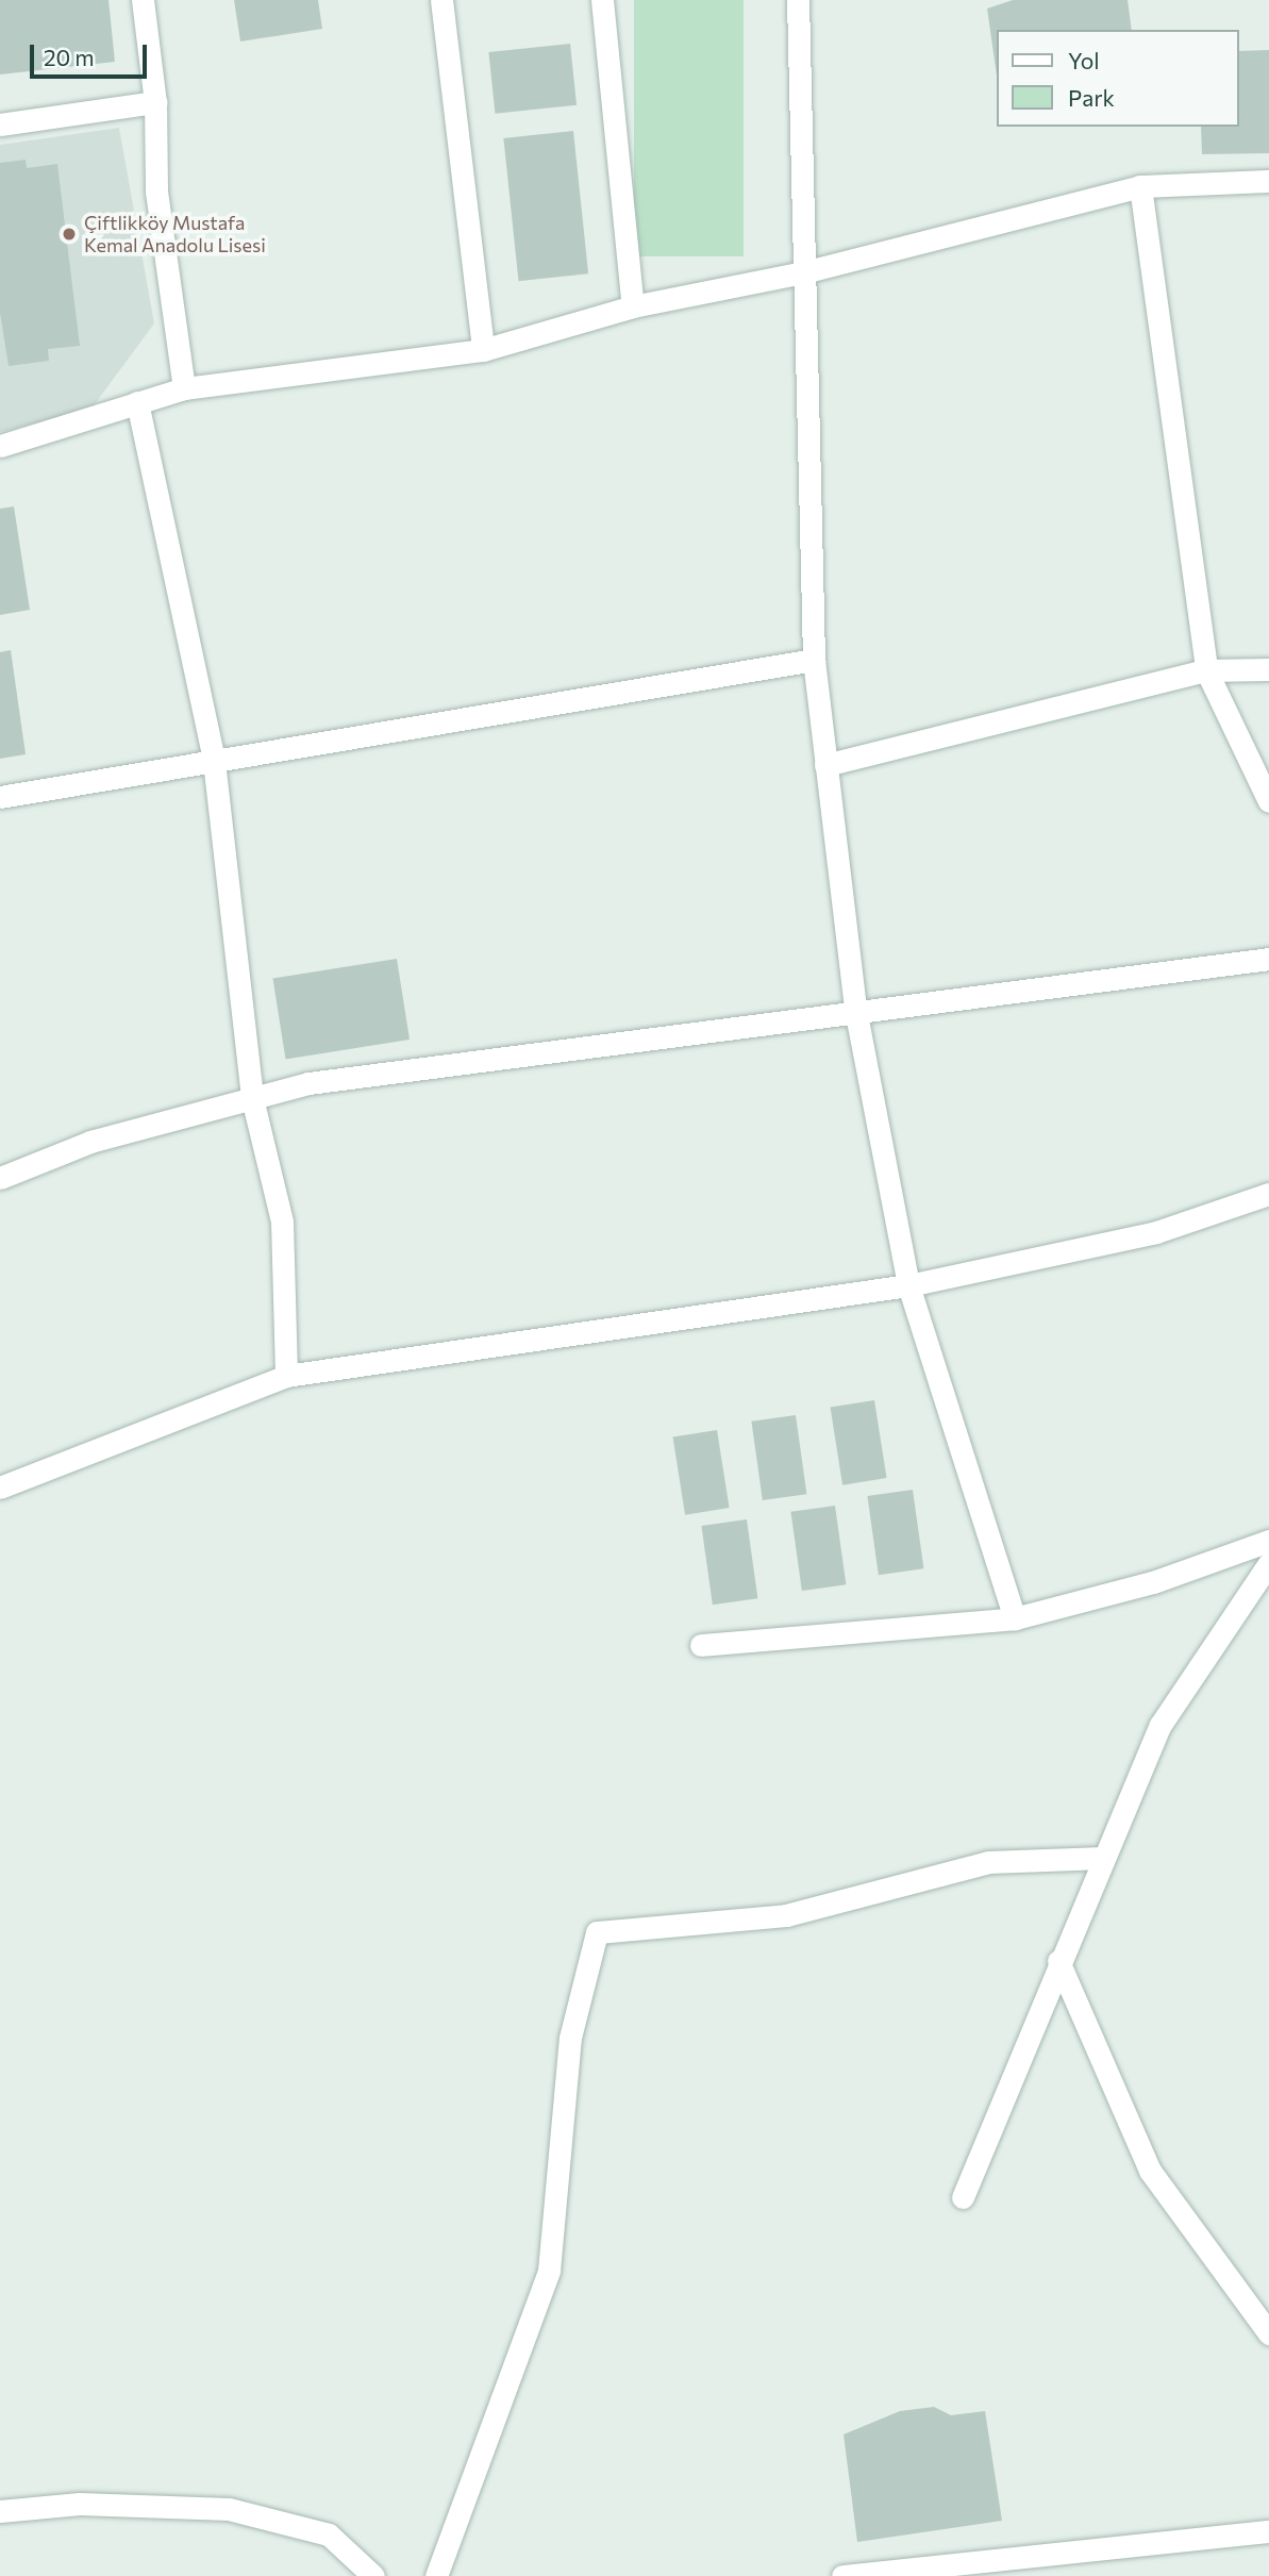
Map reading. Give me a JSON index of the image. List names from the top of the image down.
{
  "places": ["Çiftlikköy Mustafa Kemal Anadolu Lisesi"],
  "legend": ["Yol", "Park"],
  "scale_bar": "20 m"
}
